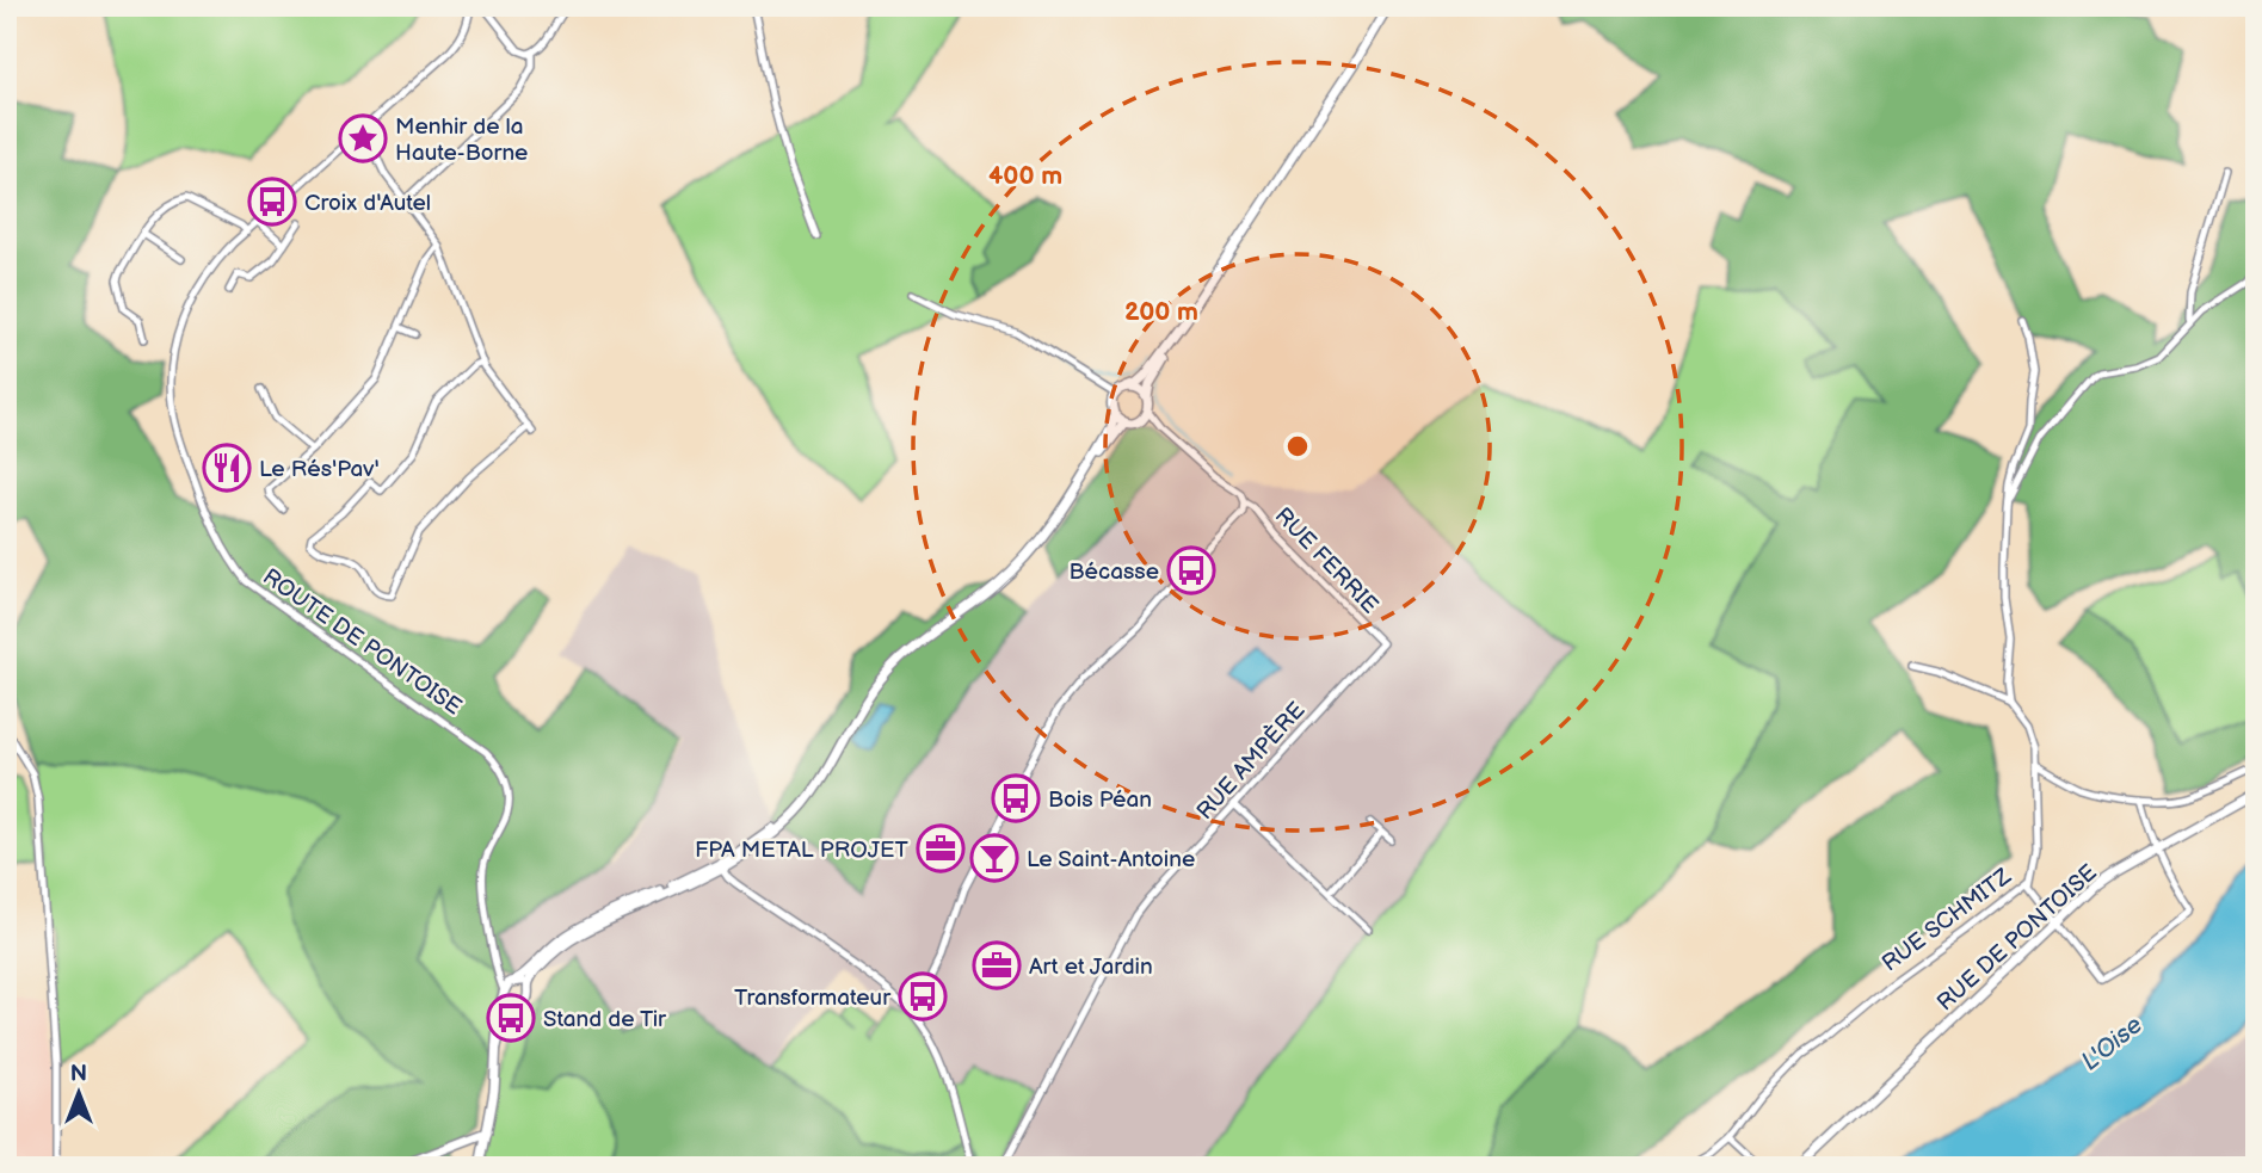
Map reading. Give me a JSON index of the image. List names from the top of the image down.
{
  "streets": {
    "main road": ["RUE DE PONTOISE"],
    "street": [
      "RUE FERRIE",
      "ROUTE DE PONTOISE",
      "RUE AMPÈRE",
      "RUE SCHMITZ"
    ]
  },
  "crossings": [
    ["RUE FERRIE", "RUE AMPÈRE"]
  ],
  "water": ["L'Oise"],
  "places": {
    "place": ["Menhir de la Haute-Borne"],
    "bus stop": [
      "Croix d'Autel",
      "Bécasse",
      "Bois Péan",
      "Transformateur",
      "Stand de Tir"
    ],
    "restaurant": ["Le Rés'Pav'"],
    "office": ["FPA METAL PROJET", "Art et Jardin"],
    "bar": ["Le Saint-Antoine"]
  },
  "north": "top",
  "rings": ["400 m", "200 m"]
}
